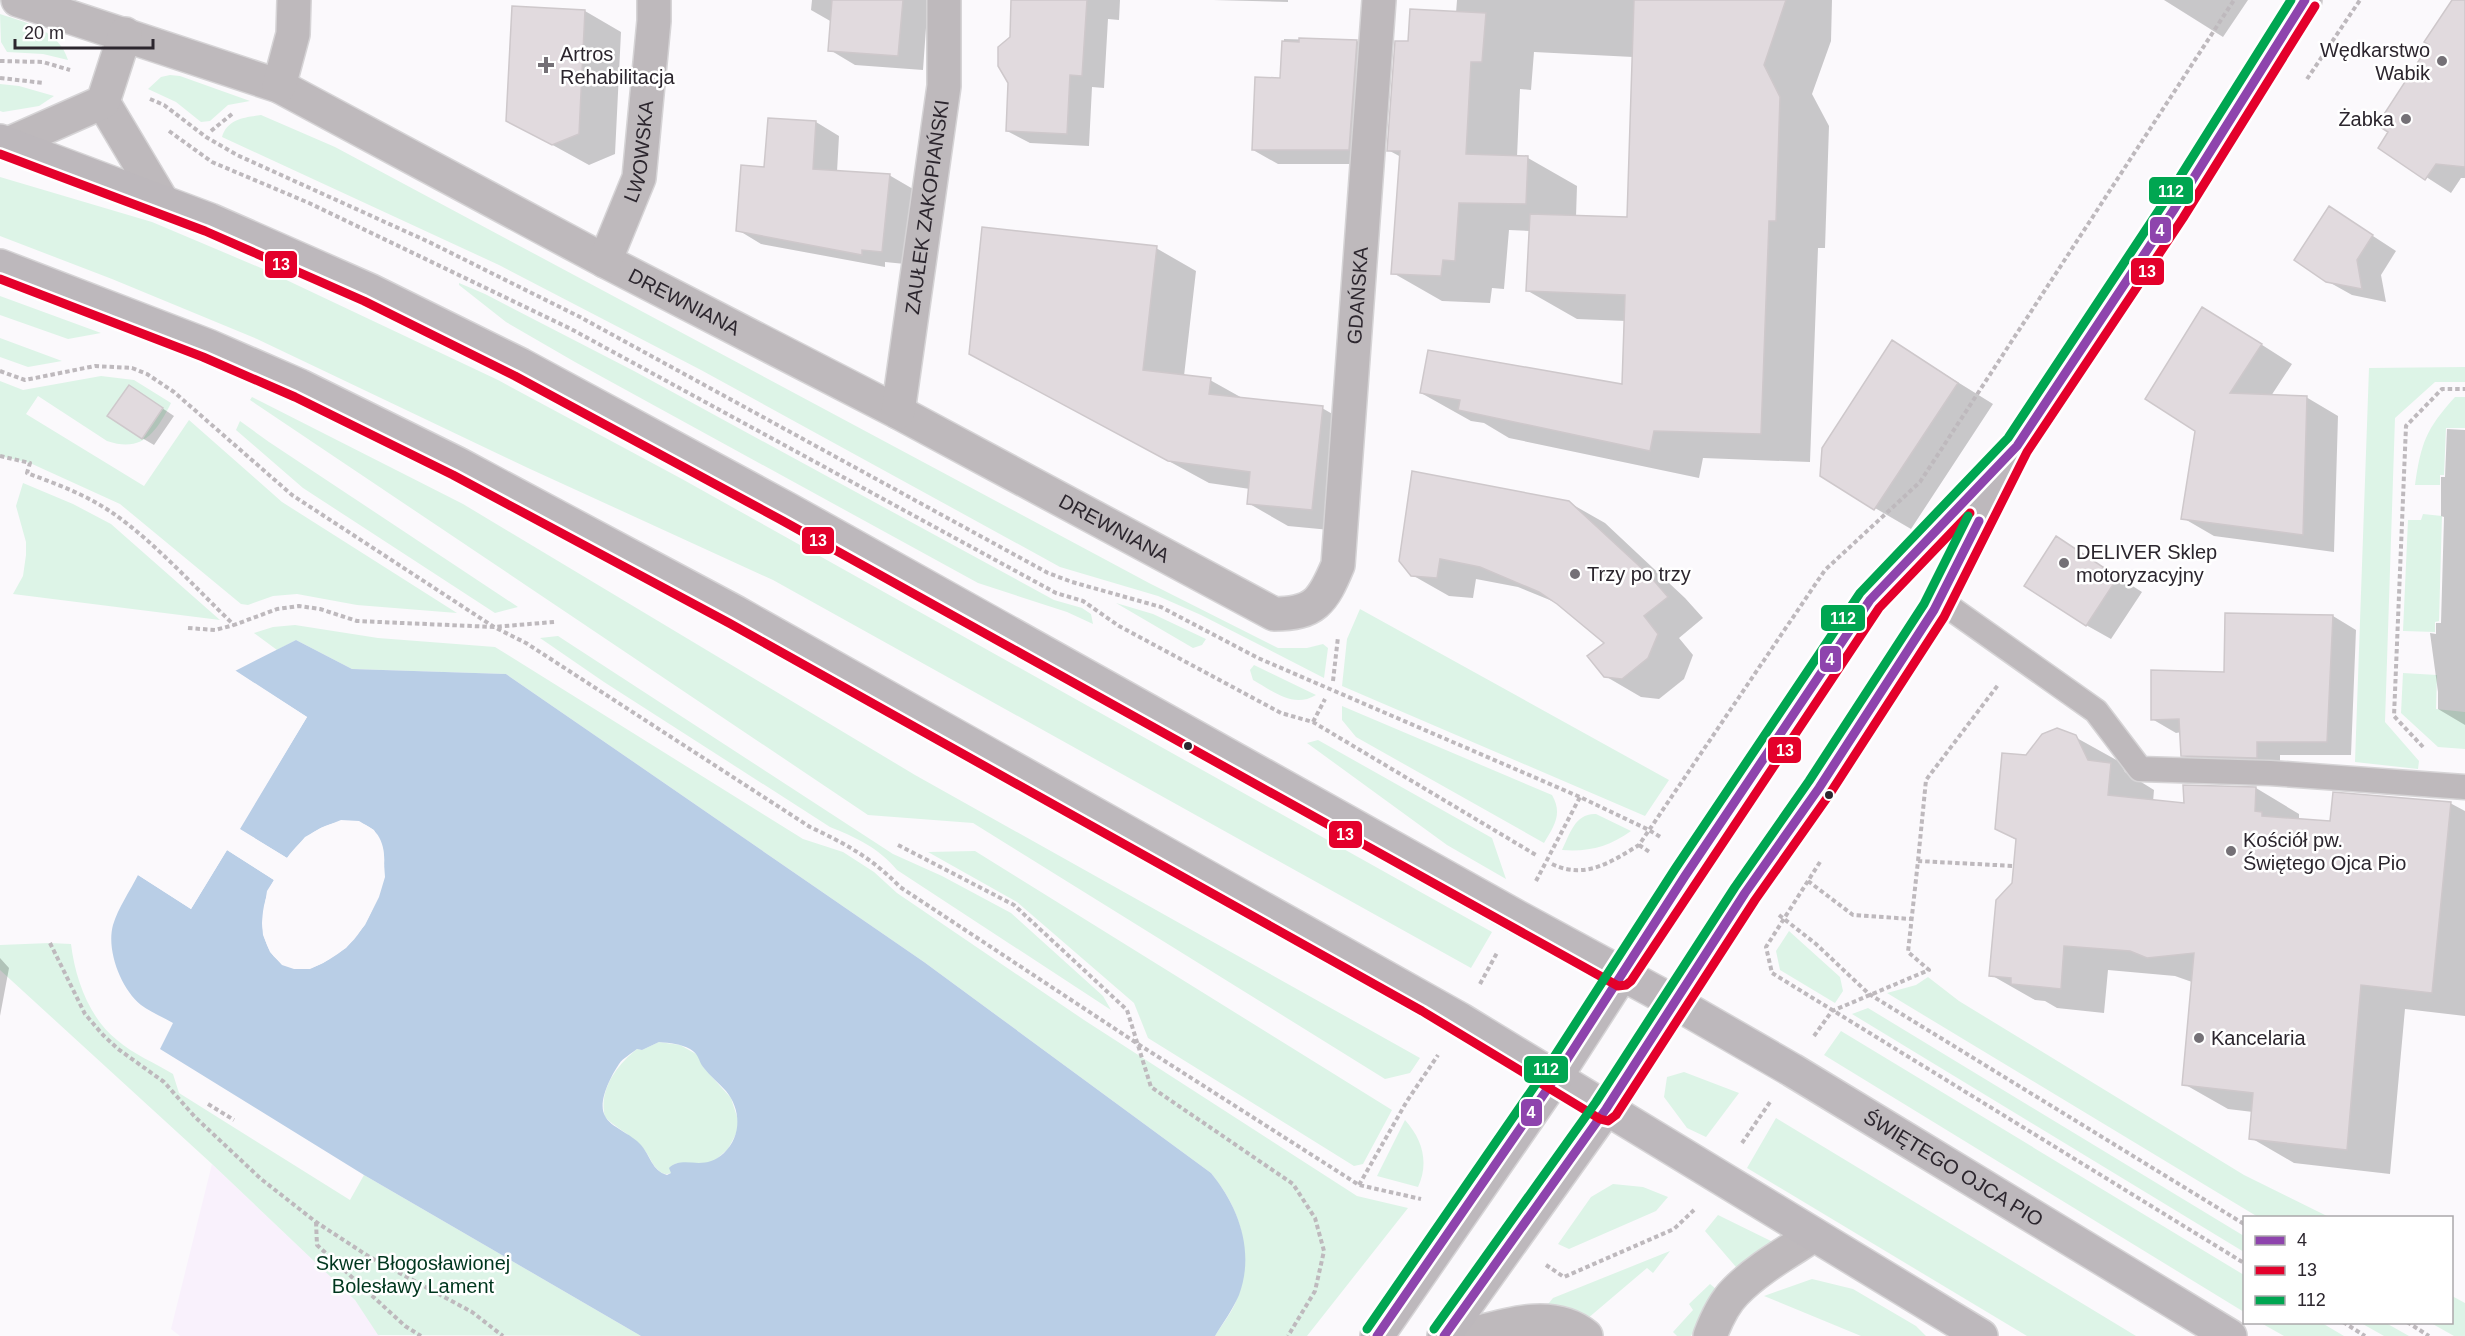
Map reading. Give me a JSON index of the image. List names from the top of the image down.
{
  "streets": {
    "main road": ["ŚWIĘTEGO OJCA PIO"],
    "street": [
      "LWOWSKA",
      "ZAUŁEK ZAKOPIAŃSKI",
      "GDAŃSKA",
      "DREWNIANA"
    ]
  },
  "crossings": [
    ["LWOWSKA", "DREWNIANA"],
    ["ZAUŁEK ZAKOPIAŃSKI", "DREWNIANA"],
    ["GDAŃSKA", "DREWNIANA"]
  ],
  "parks": ["Skwer Błogosławionej Bolesławy Lament"],
  "places": {
    "other": [
      "Wędkarstwo Wabik",
      "Żabka",
      "DELIVER Sklep motoryzacyjny",
      "Trzy po trzy",
      "Kościół pw. Świętego Ojca Pio",
      "Kancelaria"
    ],
    "health": ["Artros Rehabilitacja"]
  },
  "lines": ["transit line 4", "transit line 112", "transit line 13"],
  "legend": ["4", "13", "112"],
  "scale_bar": "20 m"
}
